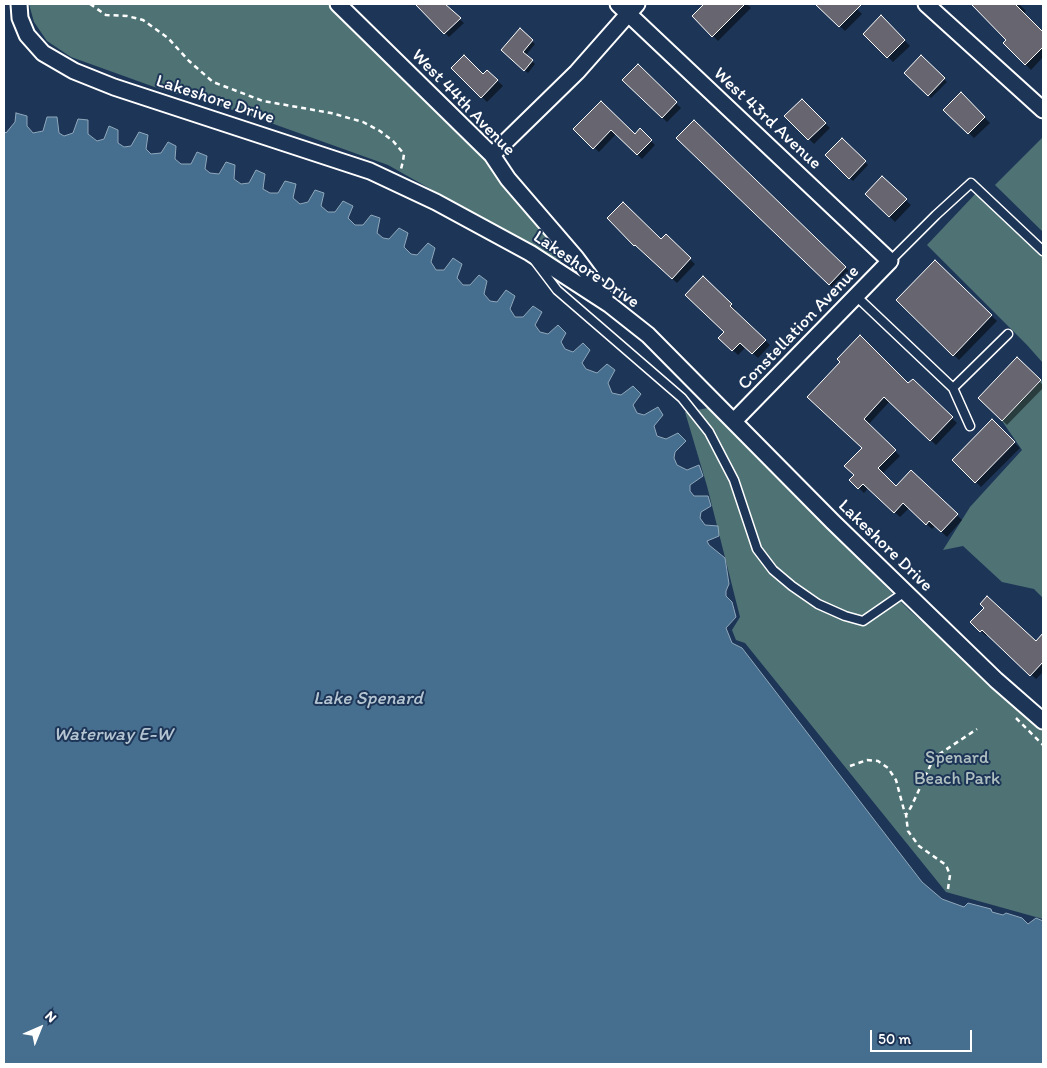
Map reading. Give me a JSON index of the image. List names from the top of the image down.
{
  "streets": {
    "street": [
      "Lakeshore Drive",
      "West 44th Avenue",
      "West 43rd Avenue",
      "Constellation Avenue"
    ]
  },
  "crossings": [
    ["Lakeshore Drive", "West 44th Avenue"],
    ["Lakeshore Drive", "Constellation Avenue"],
    ["West 43rd Avenue", "Constellation Avenue"]
  ],
  "water": ["Lake Spenard", "Waterway E-W"],
  "parks": ["Spenard Beach Park"],
  "scale_bar": "50 m",
  "north": "top right"
}
